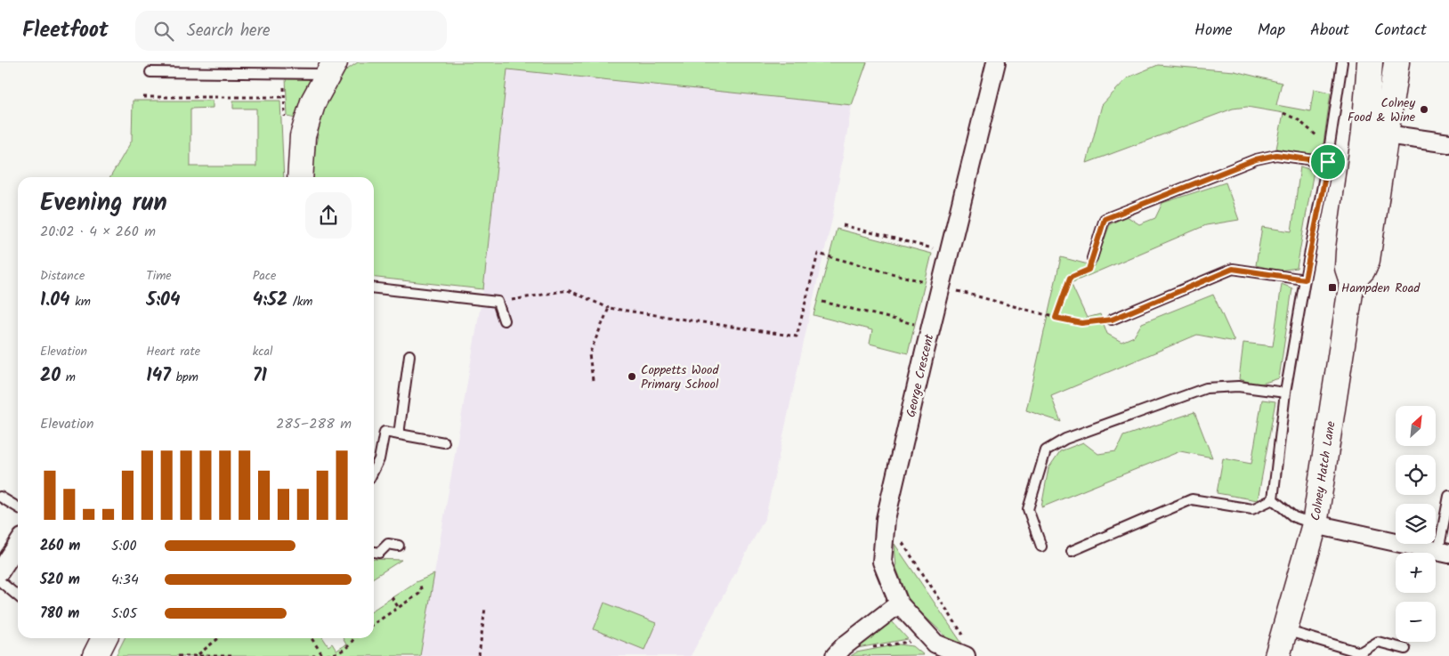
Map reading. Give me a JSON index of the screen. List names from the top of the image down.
{
  "streets": {
    "main road": ["Colney Hatch Lane"],
    "street": ["George Crescent"]
  },
  "places": {
    "other": ["Colney Food & Wine", "Coppetts Wood Primary School"],
    "transit": ["Hampden Road"]
  },
  "north": "top right",
  "page": {
    "header": "Fleetfoot",
    "search": "Search here",
    "nav": [
      "Home",
      "Map",
      "About",
      "Contact"
    ],
    "heading": ["Evening run", "20:02 · 4 × 260 m"],
    "stats": [
      ["Distance", "1.04 km"],
      ["Time", "5:04"],
      ["Pace", "4:52 /km"],
      ["Elevation", "20 m"],
      ["Heart rate", "147 bpm"],
      ["kcal", "71"]
    ],
    "chart": ["Elevation", "285–288 m"],
    "map_buttons": ["+", "−"],
    "list": [
      {
        "name": "260 m",
        "note": "5:00"
      },
      {
        "name": "520 m",
        "note": "4:34"
      },
      {
        "name": "780 m",
        "note": "5:05"
      }
    ]
  }
}
